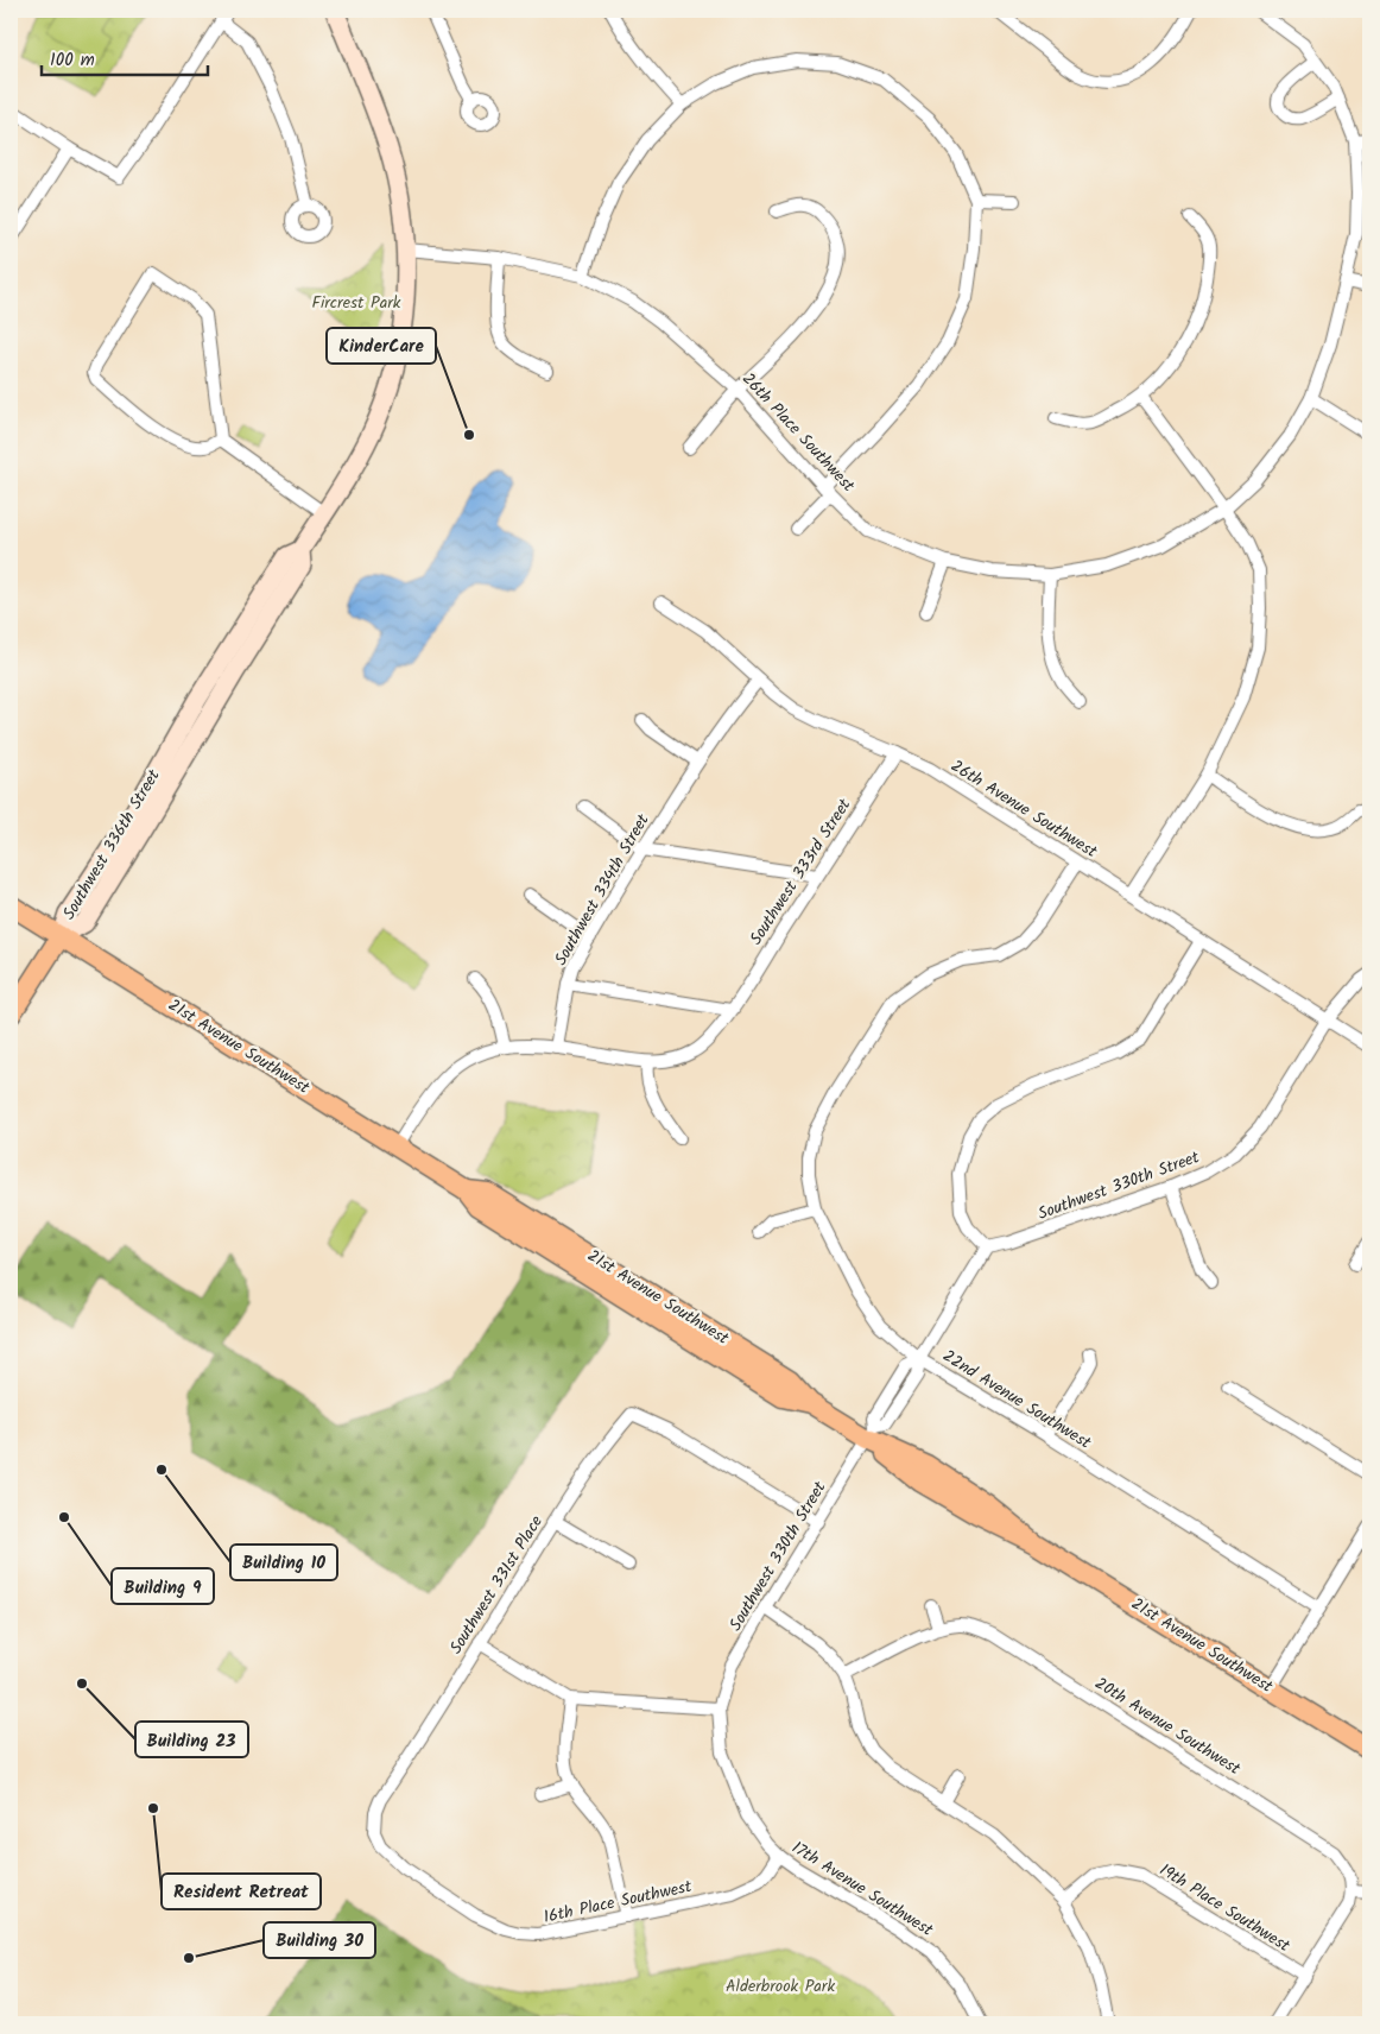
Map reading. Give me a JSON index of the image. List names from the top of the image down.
{
  "streets": {
    "main road": ["Southwest 336th Street", "21st Avenue Southwest"],
    "street": [
      "26th Place Southwest",
      "26th Avenue Southwest",
      "Southwest 333rd Street",
      "Southwest 334th Street",
      "Southwest 330th Street",
      "22nd Avenue Southwest",
      "Southwest 331st Place",
      "20th Avenue Southwest",
      "17th Avenue Southwest",
      "16th Place Southwest",
      "19th Place Southwest"
    ]
  },
  "crossings": [
    ["26th Place Southwest", "Southwest 336th Street"],
    ["26th Avenue Southwest", "Southwest 333rd Street"],
    ["26th Avenue Southwest", "Southwest 334th Street"],
    ["26th Avenue Southwest", "Southwest 330th Street"],
    ["26th Avenue Southwest", "22nd Avenue Southwest"],
    ["Southwest 336th Street", "21st Avenue Southwest"],
    ["Southwest 333rd Street", "Southwest 334th Street"],
    ["21st Avenue Southwest", "Southwest 330th Street"],
    ["Southwest 330th Street", "22nd Avenue Southwest"],
    ["Southwest 330th Street", "Southwest 331st Place"],
    ["Southwest 330th Street", "17th Avenue Southwest"],
    ["Southwest 331st Place", "16th Place Southwest"],
    ["17th Avenue Southwest", "16th Place Southwest"]
  ],
  "parks": ["Fircrest Park", "Alderbrook Park"],
  "places": [
    "KinderCare",
    "Building 10",
    "Building 9",
    "Building 23",
    "Resident Retreat",
    "Building 30"
  ],
  "scale_bar": "100 m"
}
